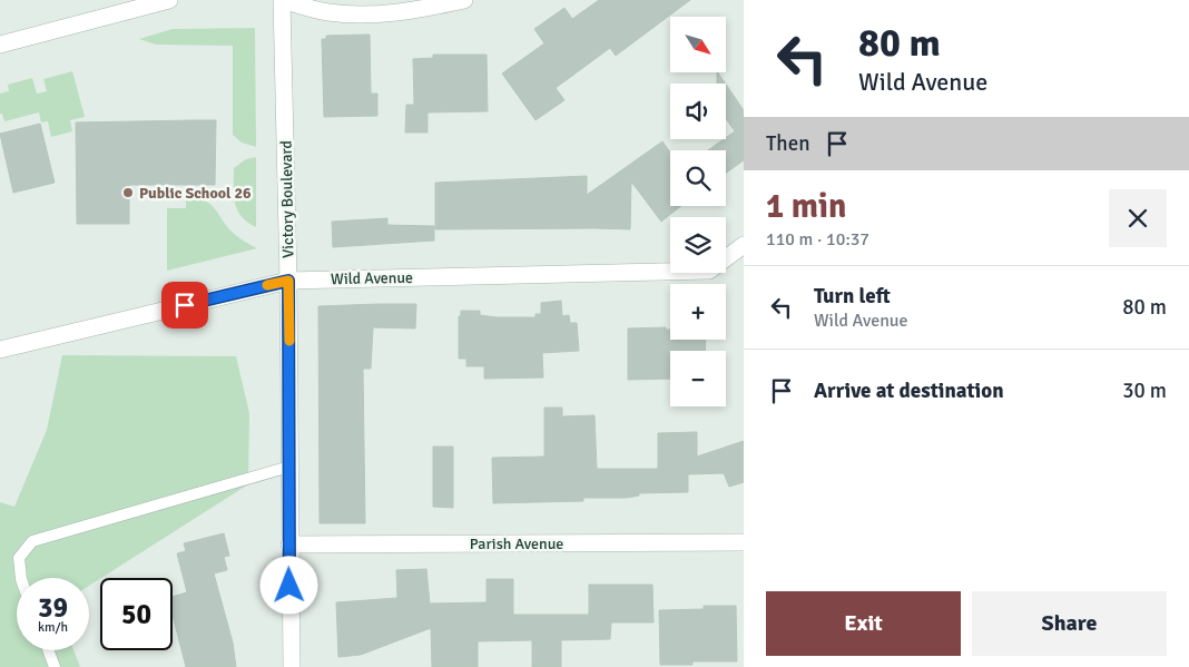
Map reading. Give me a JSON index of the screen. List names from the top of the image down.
{
  "streets": {
    "street": ["Victory Boulevard", "Wild Avenue", "Parish Avenue"]
  },
  "crossings": [
    ["Victory Boulevard", "Wild Avenue"],
    ["Victory Boulevard", "Parish Avenue"]
  ],
  "places": ["Public School 26"],
  "north": "bottom right",
  "page": {
    "turn": ["80 m", "Wild Avenue"],
    "map_buttons": ["+", "−"],
    "then": "Then",
    "heading": ["1 min", "110 m · 10:37"],
    "list": [
      {
        "name": "Turn left",
        "note": "Wild Avenue",
        "value": "80 m"
      },
      {
        "name": "Arrive at destination",
        "value": "30 m"
      }
    ],
    "speed": "39 km/h",
    "limit": "50",
    "buttons": ["Exit", "Share"]
  }
}
